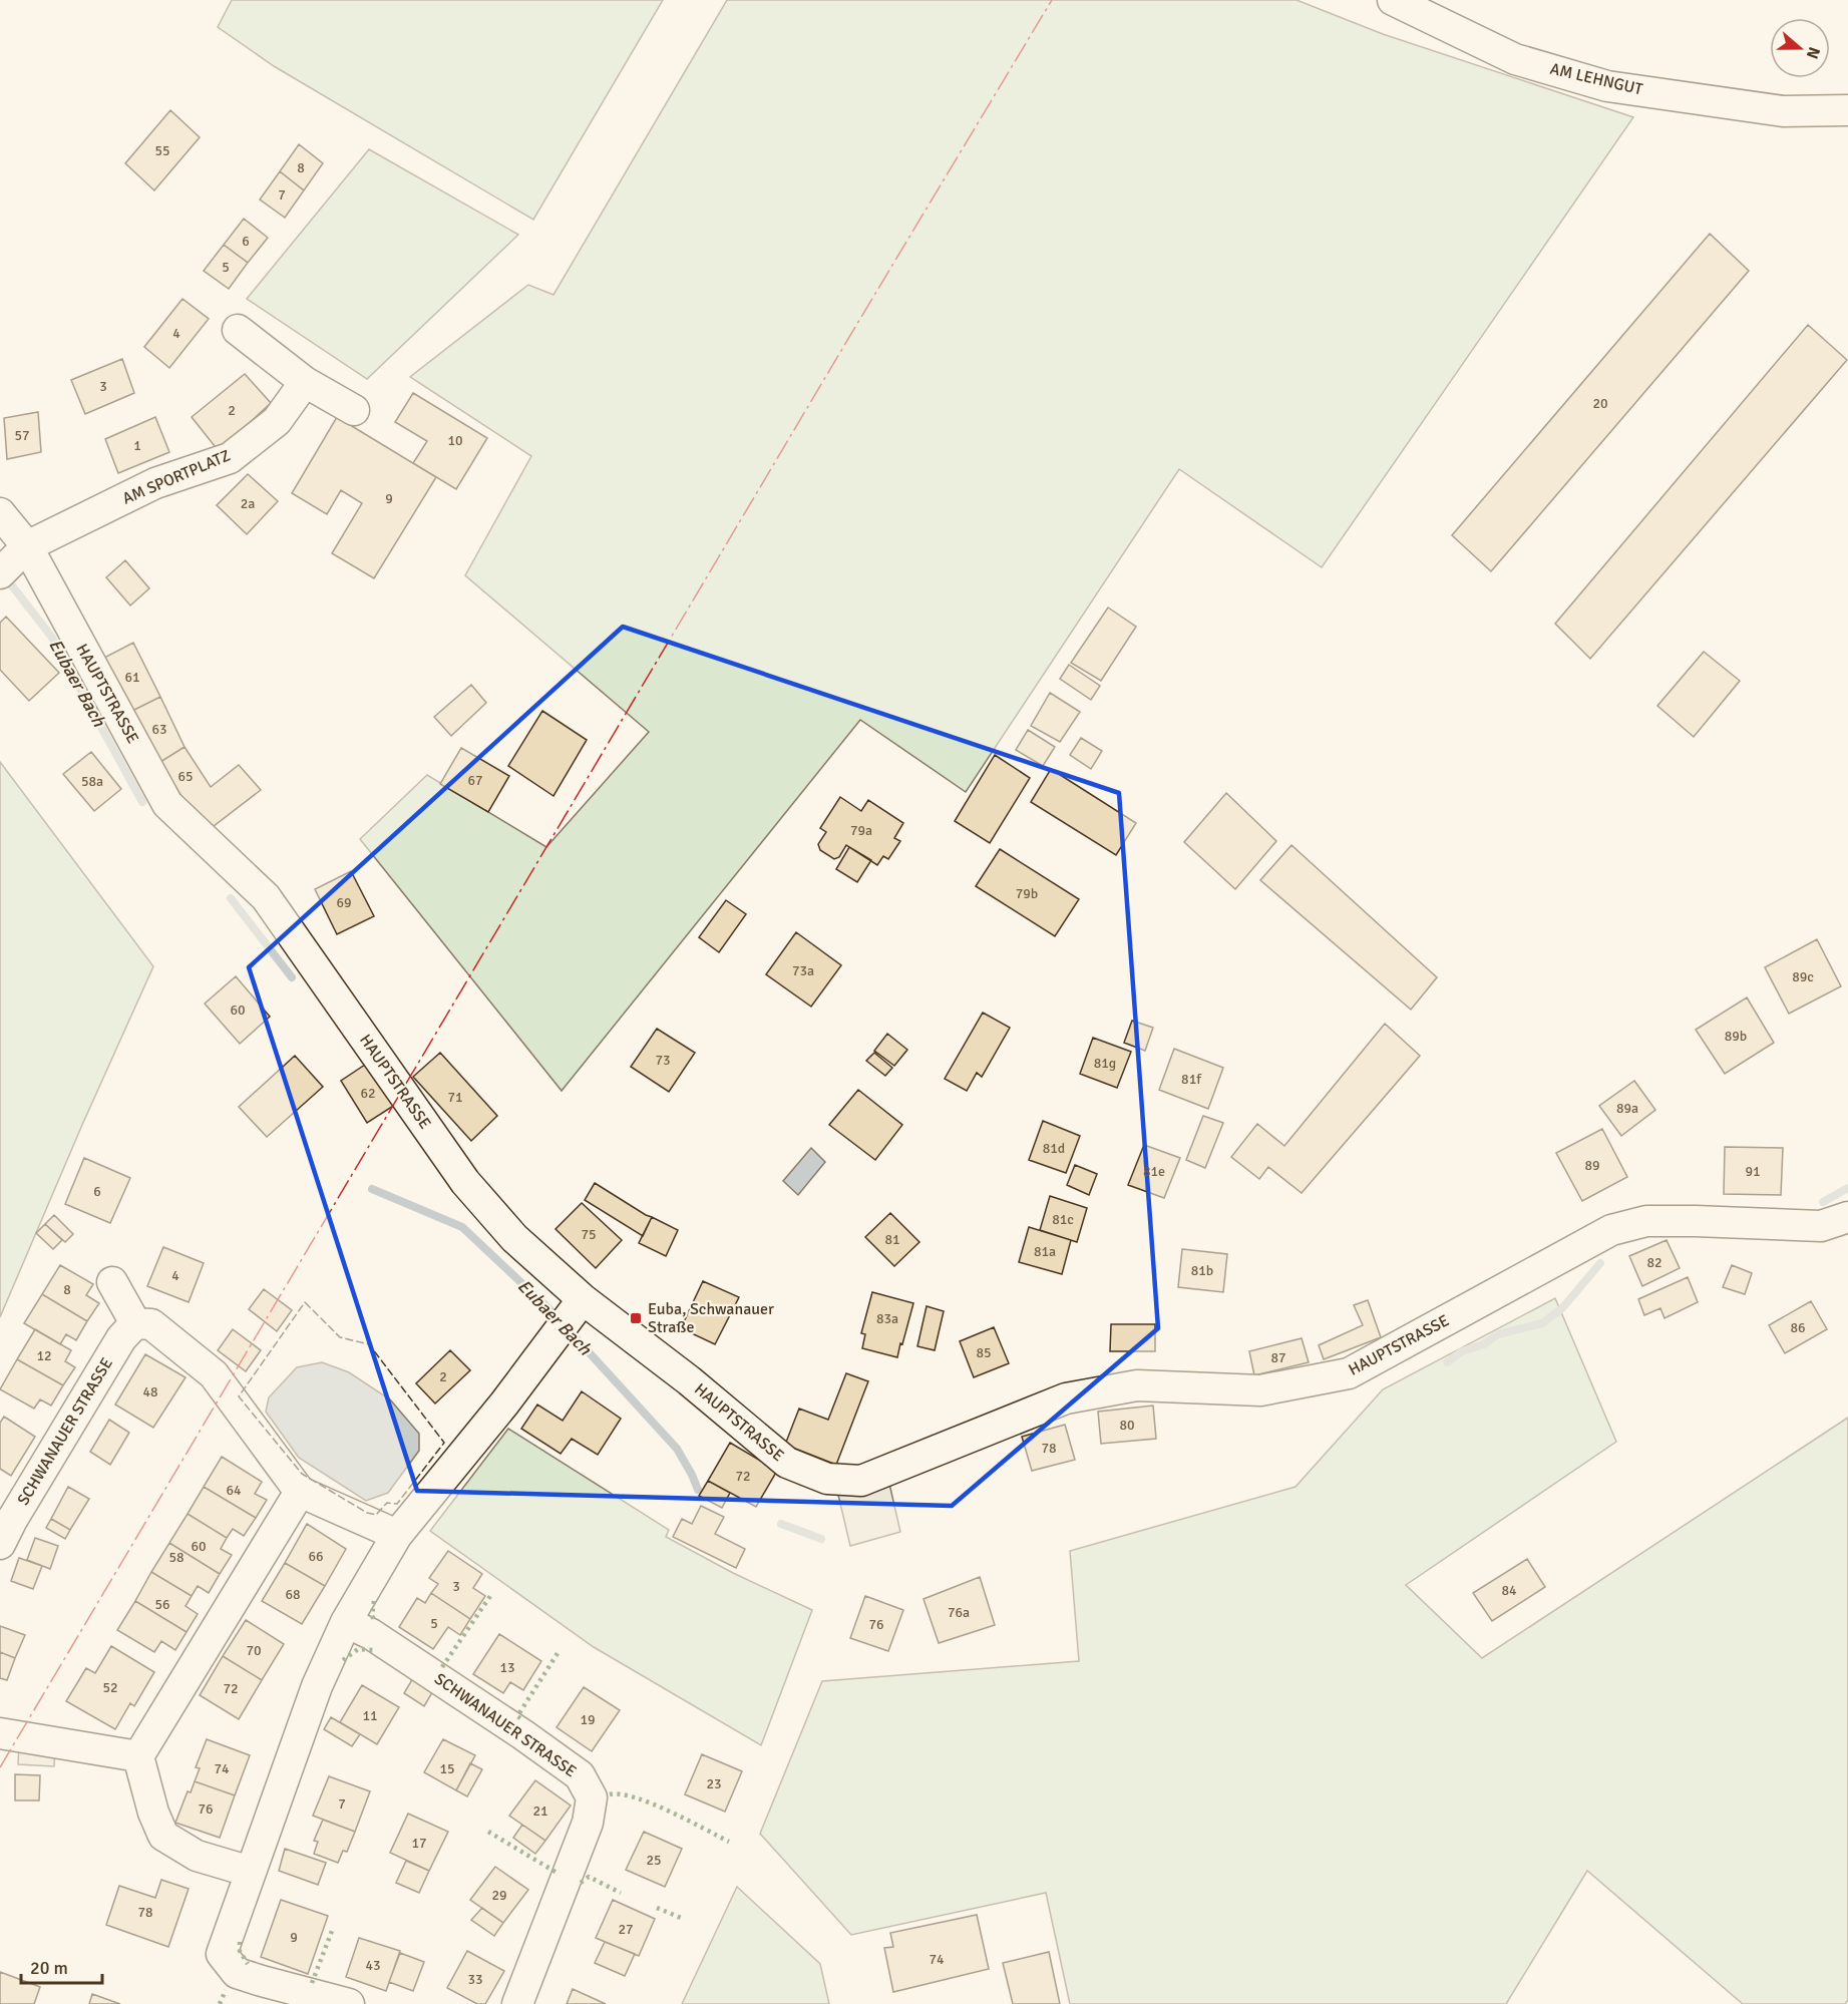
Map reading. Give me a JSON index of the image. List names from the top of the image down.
{
  "streets": {
    "street": [
      "AM LEHNGUT",
      "AM SPORTPLATZ",
      "HAUPTSTRASSE",
      "SCHWANAUER STRASSE"
    ]
  },
  "crossings": [
    ["AM SPORTPLATZ", "HAUPTSTRASSE"]
  ],
  "water": ["Eubaer Bach"],
  "places": {
    "transit": ["Euba, Schwanauer Straße"]
  },
  "house_numbers": [
    "55",
    "8",
    "7",
    "6",
    "5",
    "4",
    "3",
    "20",
    "2",
    "57",
    "10",
    "1",
    "9",
    "2a",
    "61",
    "63",
    "65",
    "67",
    "58a",
    "79a",
    "79b",
    "69",
    "73a",
    "89c",
    "60",
    "89b",
    "73",
    "81g",
    "81f",
    "62",
    "71",
    "89a",
    "81d",
    "89",
    "81e",
    "91",
    "6",
    "81c",
    "75",
    "81",
    "81a",
    "82",
    "81b",
    "4",
    "8",
    "83a",
    "86",
    "85",
    "12",
    "87",
    "2",
    "48",
    "80",
    "78",
    "72",
    "64",
    "60",
    "66",
    "58",
    "3",
    "84",
    "68",
    "56",
    "76a",
    "5",
    "76",
    "70",
    "13",
    "52",
    "72",
    "11",
    "19",
    "74",
    "15",
    "23",
    "7",
    "76",
    "21",
    "17",
    "25",
    "29",
    "78",
    "27",
    "9",
    "74",
    "43",
    "33"
  ],
  "scale_bar": "20 m",
  "north": "right"
}
